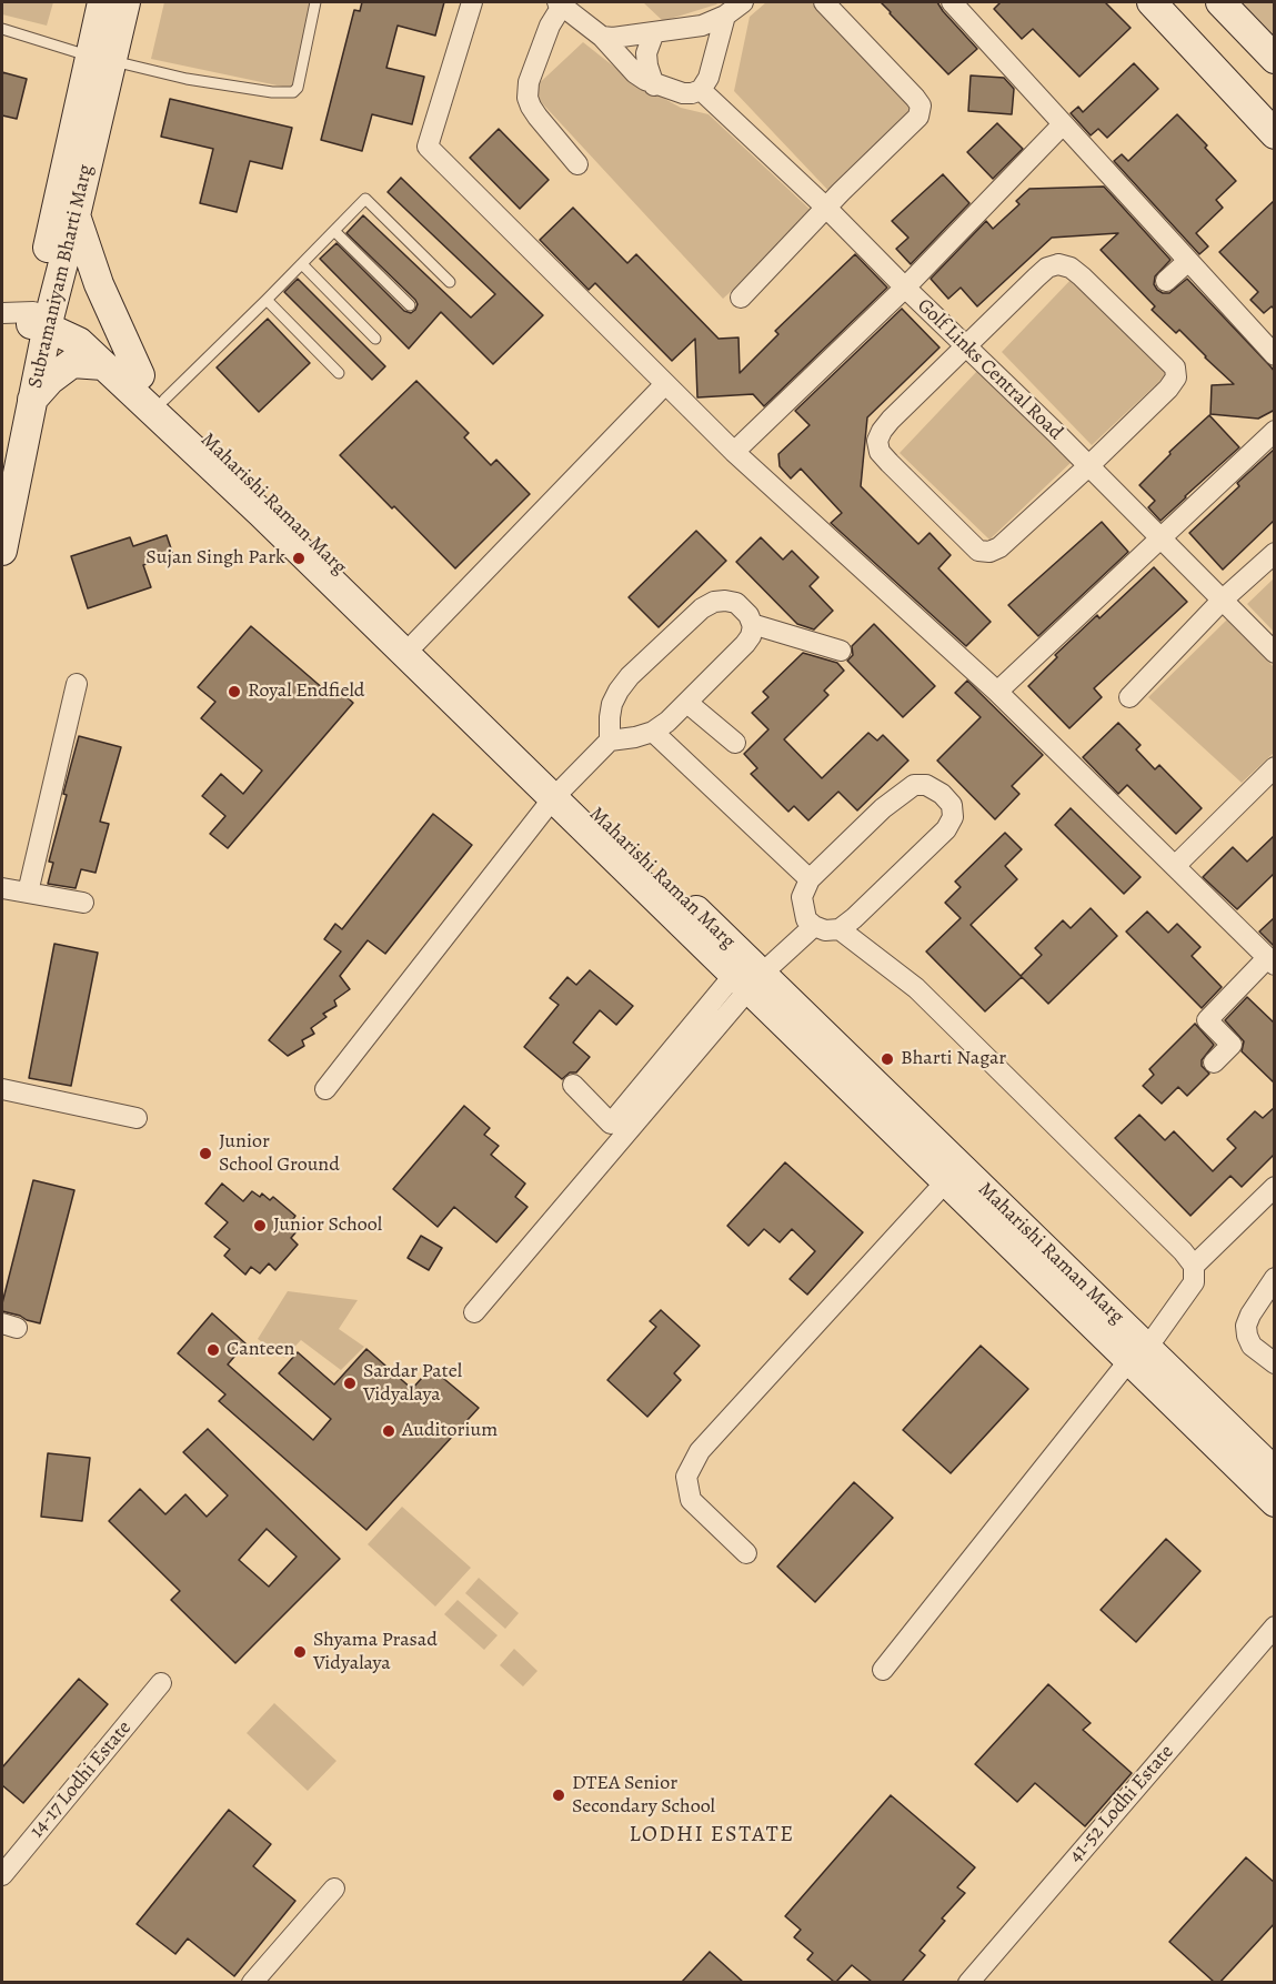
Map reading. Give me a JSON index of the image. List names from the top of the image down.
{
  "streets": {
    "main road": ["Subramaniyam Bharti Marg", "Maharishi Raman Marg"],
    "street": ["Golf Links Central Road", "14-17 Lodhi Estate", "41-52 Lodhi Estate"]
  },
  "crossings": [
    ["Subramaniyam Bharti Marg", "Maharishi Raman Marg"]
  ],
  "districts": ["LODHI ESTATE"],
  "places": [
    "Sujan Singh Park",
    "Royal Endfield",
    "Bharti Nagar",
    "Junior School Ground",
    "Junior School",
    "Canteen",
    "Sardar Patel Vidyalaya",
    "Auditorium",
    "Shyama Prasad Vidyalaya",
    "DTEA Senior Secondary School"
  ]
}
